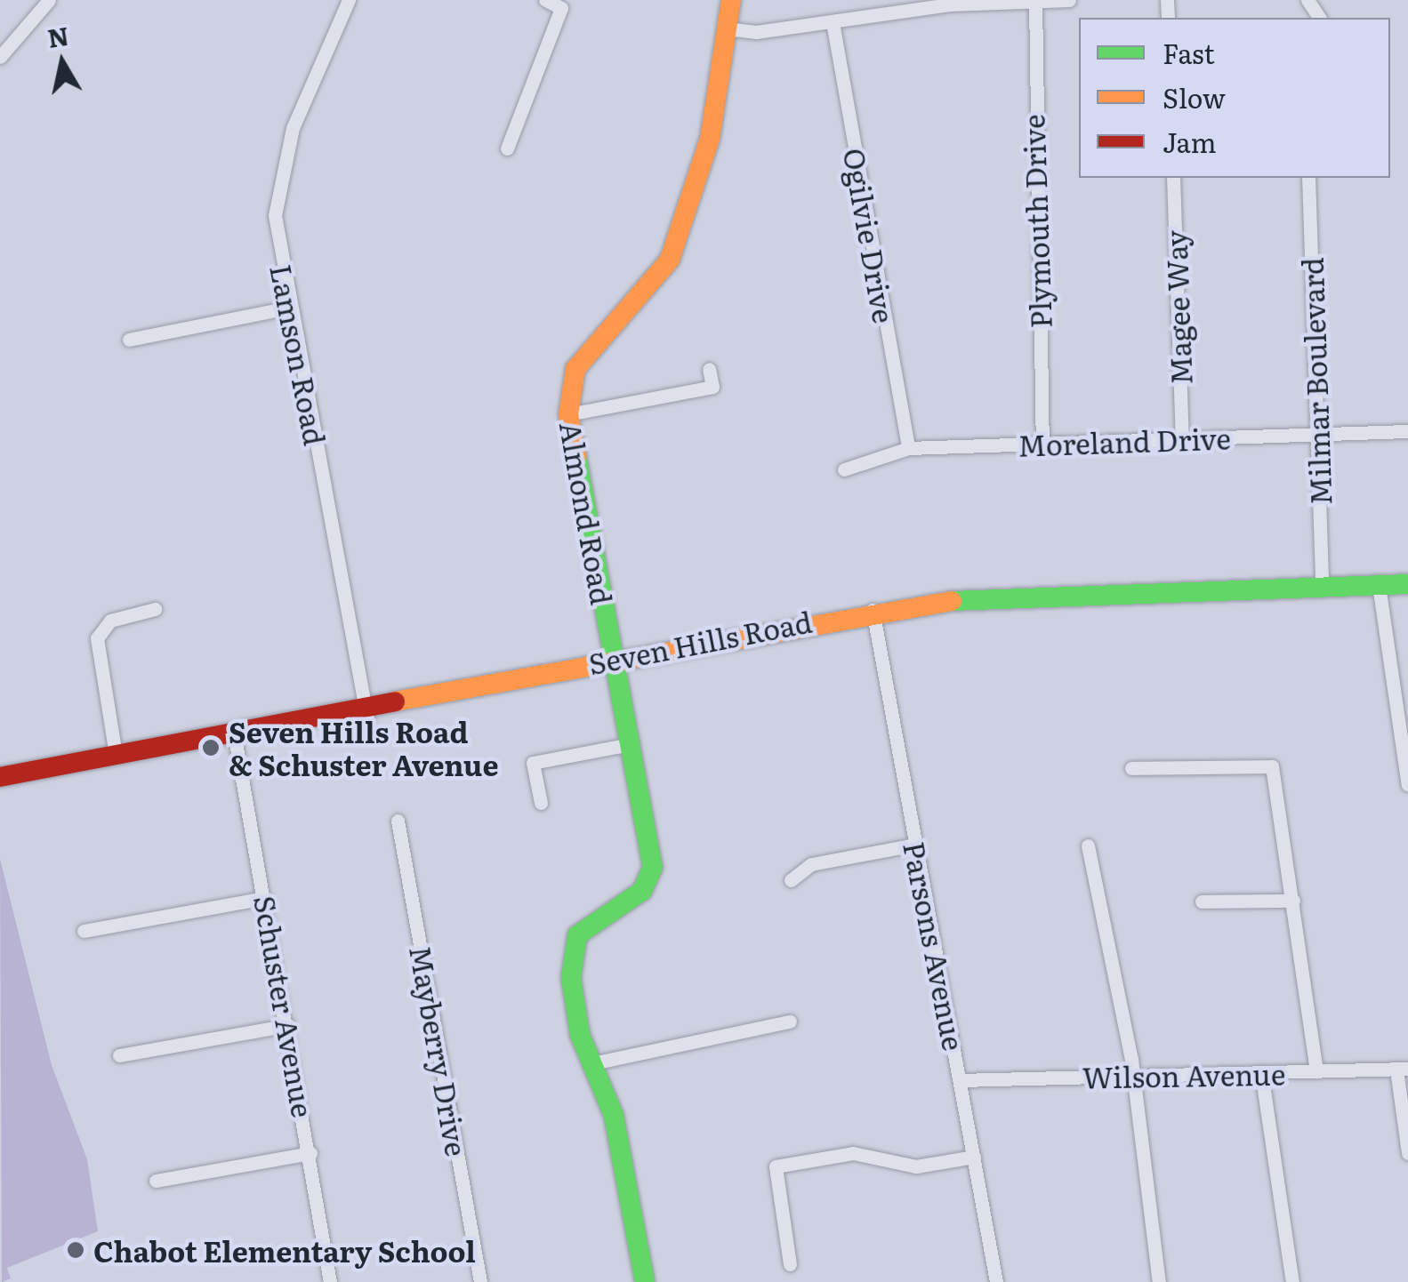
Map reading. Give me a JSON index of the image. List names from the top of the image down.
{
  "streets": {
    "street": [
      "Plymouth Drive",
      "Ogilvie Drive",
      "Magee Way",
      "Lamson Road",
      "Milmar Boulevard",
      "Moreland Drive",
      "Almond Road",
      "Seven Hills Road",
      "Parsons Avenue",
      "Schuster Avenue",
      "Mayberry Drive",
      "Wilson Avenue"
    ]
  },
  "crossings": [
    ["Plymouth Drive", "Moreland Drive"],
    ["Ogilvie Drive", "Moreland Drive"],
    ["Magee Way", "Moreland Drive"],
    ["Lamson Road", "Seven Hills Road"],
    ["Milmar Boulevard", "Moreland Drive"],
    ["Milmar Boulevard", "Seven Hills Road"],
    ["Almond Road", "Seven Hills Road"],
    ["Seven Hills Road", "Parsons Avenue"],
    ["Seven Hills Road", "Schuster Avenue"],
    ["Parsons Avenue", "Wilson Avenue"]
  ],
  "places": ["Seven Hills Road & Schuster Avenue", "Chabot Elementary School"],
  "legend": ["Fast", "Slow", "Jam"],
  "north": "top"
}
